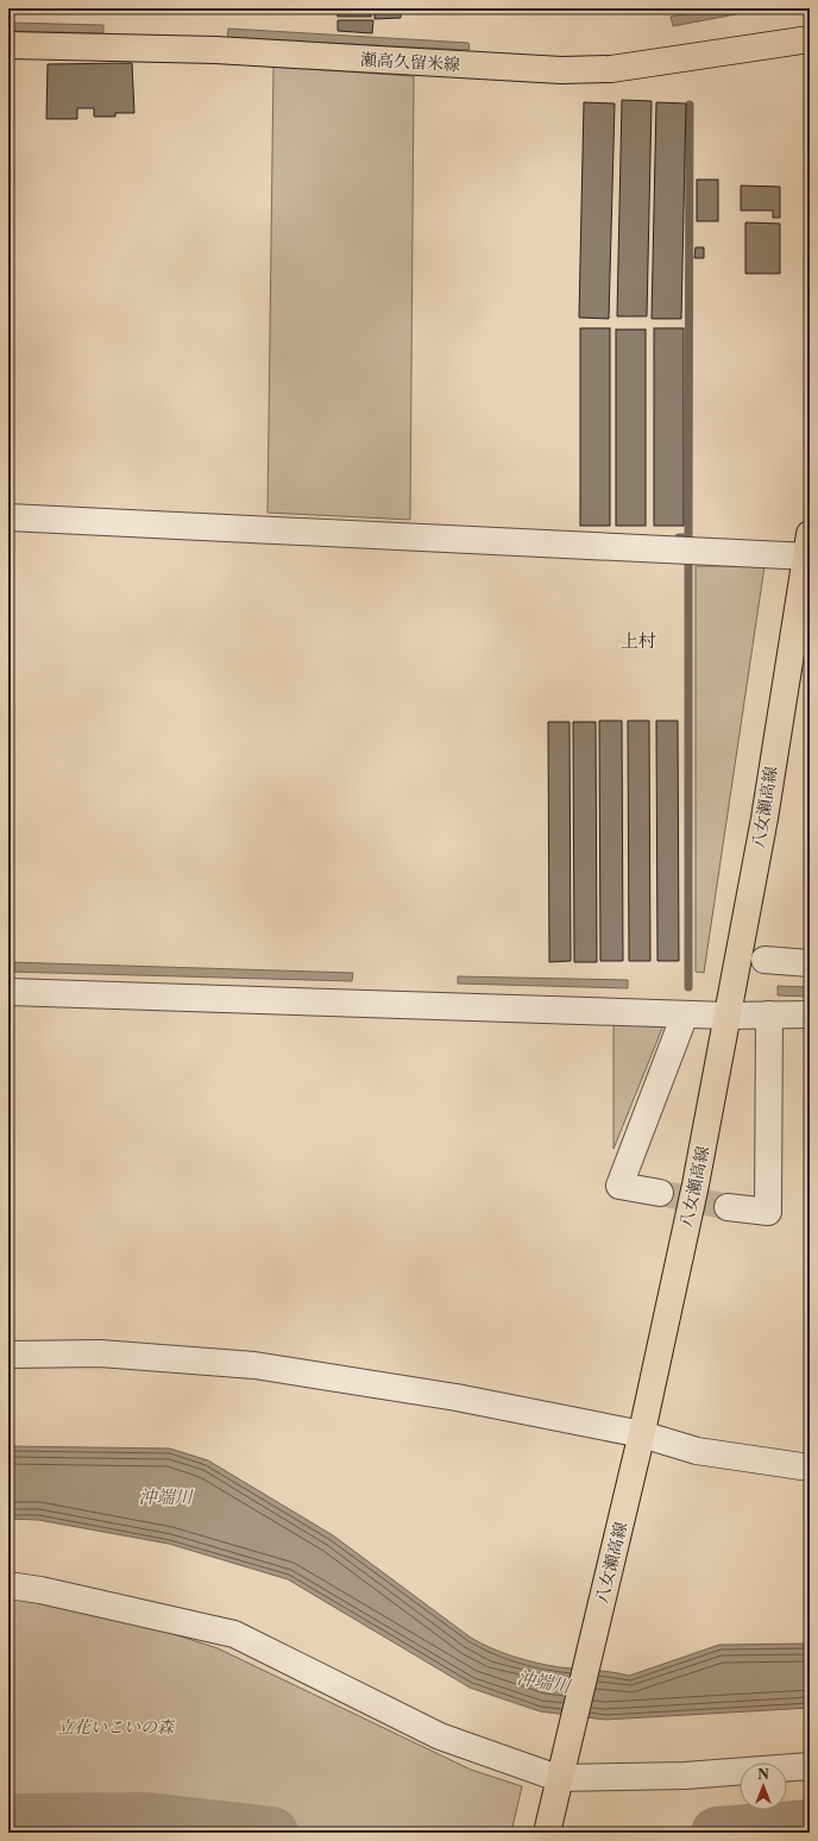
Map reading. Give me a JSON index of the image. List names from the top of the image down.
{
  "streets": {
    "main road": ["瀬高久留米線", "八女瀬高線"]
  },
  "districts": ["上村"],
  "water": ["沖端川"],
  "parks": ["立花いこいの森"],
  "north": "top"
}
